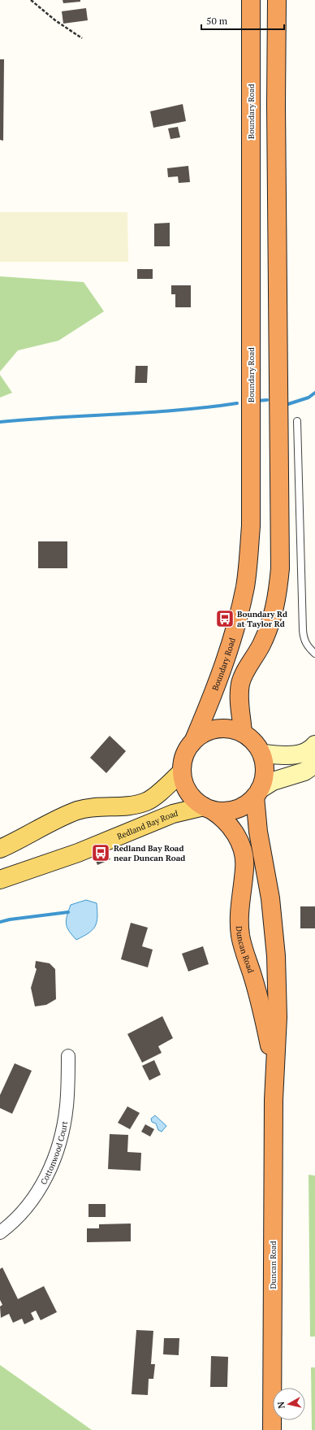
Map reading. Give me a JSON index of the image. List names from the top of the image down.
{
  "streets": {
    "highway": ["Boundary Road", "Duncan Road"],
    "main road": ["Redland Bay Road"],
    "street": ["Cottonwood Court"]
  },
  "crossings": [
    ["Boundary Road", "Redland Bay Road"],
    ["Boundary Road", "Duncan Road"],
    ["Redland Bay Road", "Duncan Road"]
  ],
  "places": {
    "bus stop": ["Boundary Rd at Taylor Rd", "Redland Bay Road near Duncan Road"]
  },
  "scale_bar": "50 m",
  "north": "left"
}
